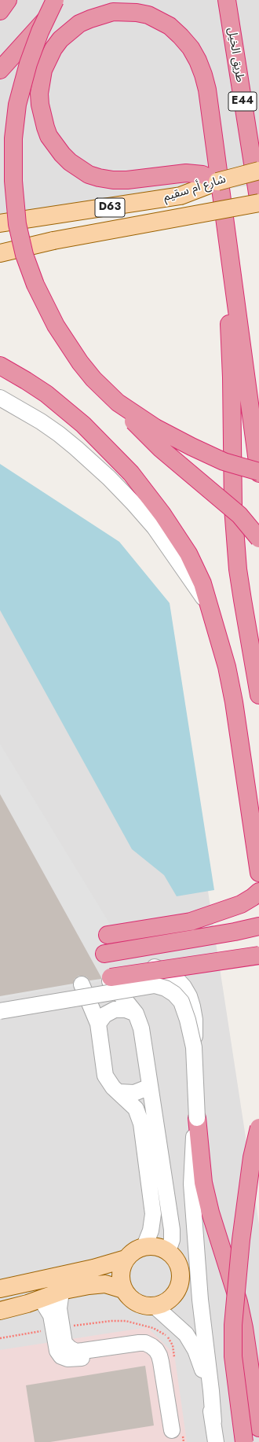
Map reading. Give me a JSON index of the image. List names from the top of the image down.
{
  "streets": {
    "highway": ["طريق الخيل", "E44"],
    "main road": ["شارع أم سقيم", "D63"]
  },
  "crossings": [
    ["طريق الخيل", "شارع أم سقيم"]
  ]
}
